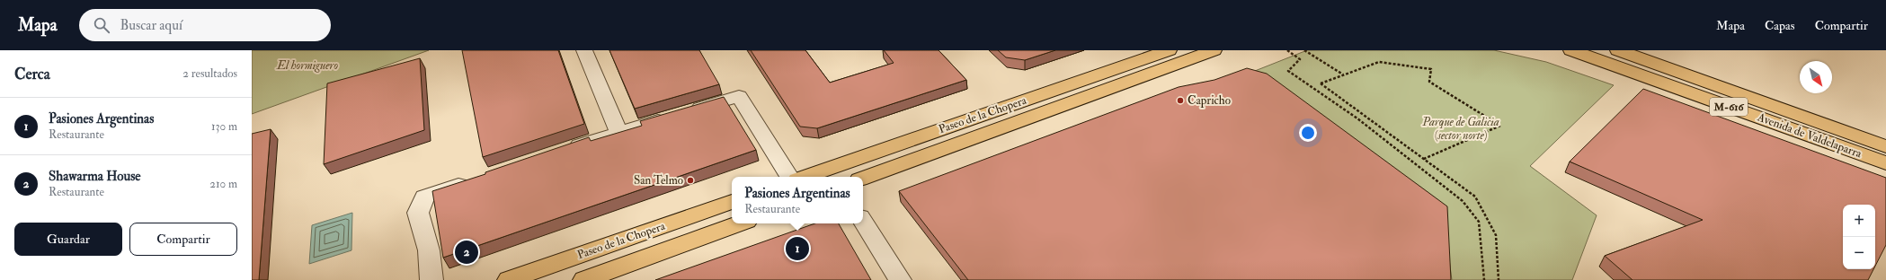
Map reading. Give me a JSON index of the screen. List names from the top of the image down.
{
  "streets": {
    "main road": ["M-616", "Paseo de la Chopera", "Avenida de Valdelaparra"]
  },
  "parks": ["El hormiguero", "Parque de Galicia (sector norte)"],
  "places": ["Capricho", "San Telmo"],
  "north": "bottom right",
  "page": {
    "header": "Mapa",
    "search": "Buscar aquí",
    "nav": ["Mapa", "Capas", "Compartir"],
    "heading": ["Cerca", "2 resultados"],
    "list": [
      {
        "mark": "1",
        "name": "Pasiones Argentinas",
        "note": "Restaurante",
        "value": "130 m"
      },
      {
        "mark": "2",
        "name": "Shawarma House",
        "note": "Restaurante",
        "value": "210 m"
      }
    ],
    "popup": ["Pasiones Argentinas", "Restaurante"],
    "map_buttons": ["+", "−"],
    "buttons": ["Guardar", "Compartir"],
    "pins": ["1", "2"]
  }
}
